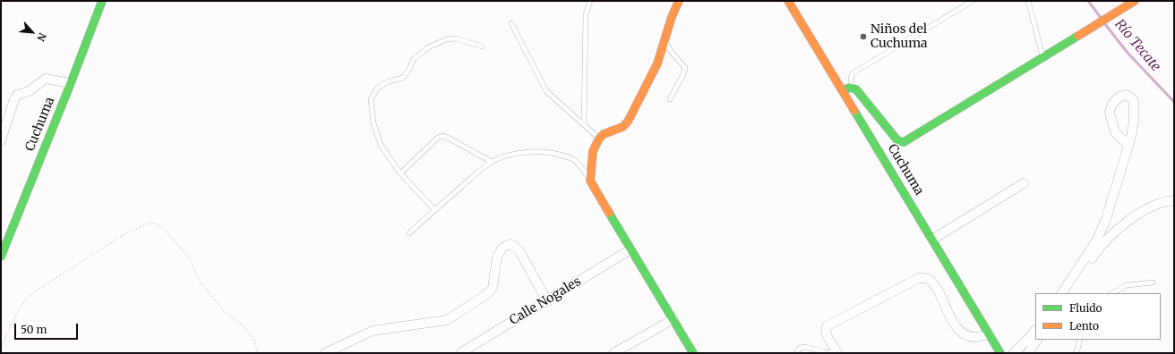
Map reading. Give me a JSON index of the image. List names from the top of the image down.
{
  "streets": {
    "street": ["Cuchuma", "Calle Nogales"]
  },
  "water": ["Río Tecate"],
  "places": ["Niños del Cuchuma"],
  "legend": ["Fluido", "Lento"],
  "scale_bar": "50 m",
  "north": "bottom right"
}
